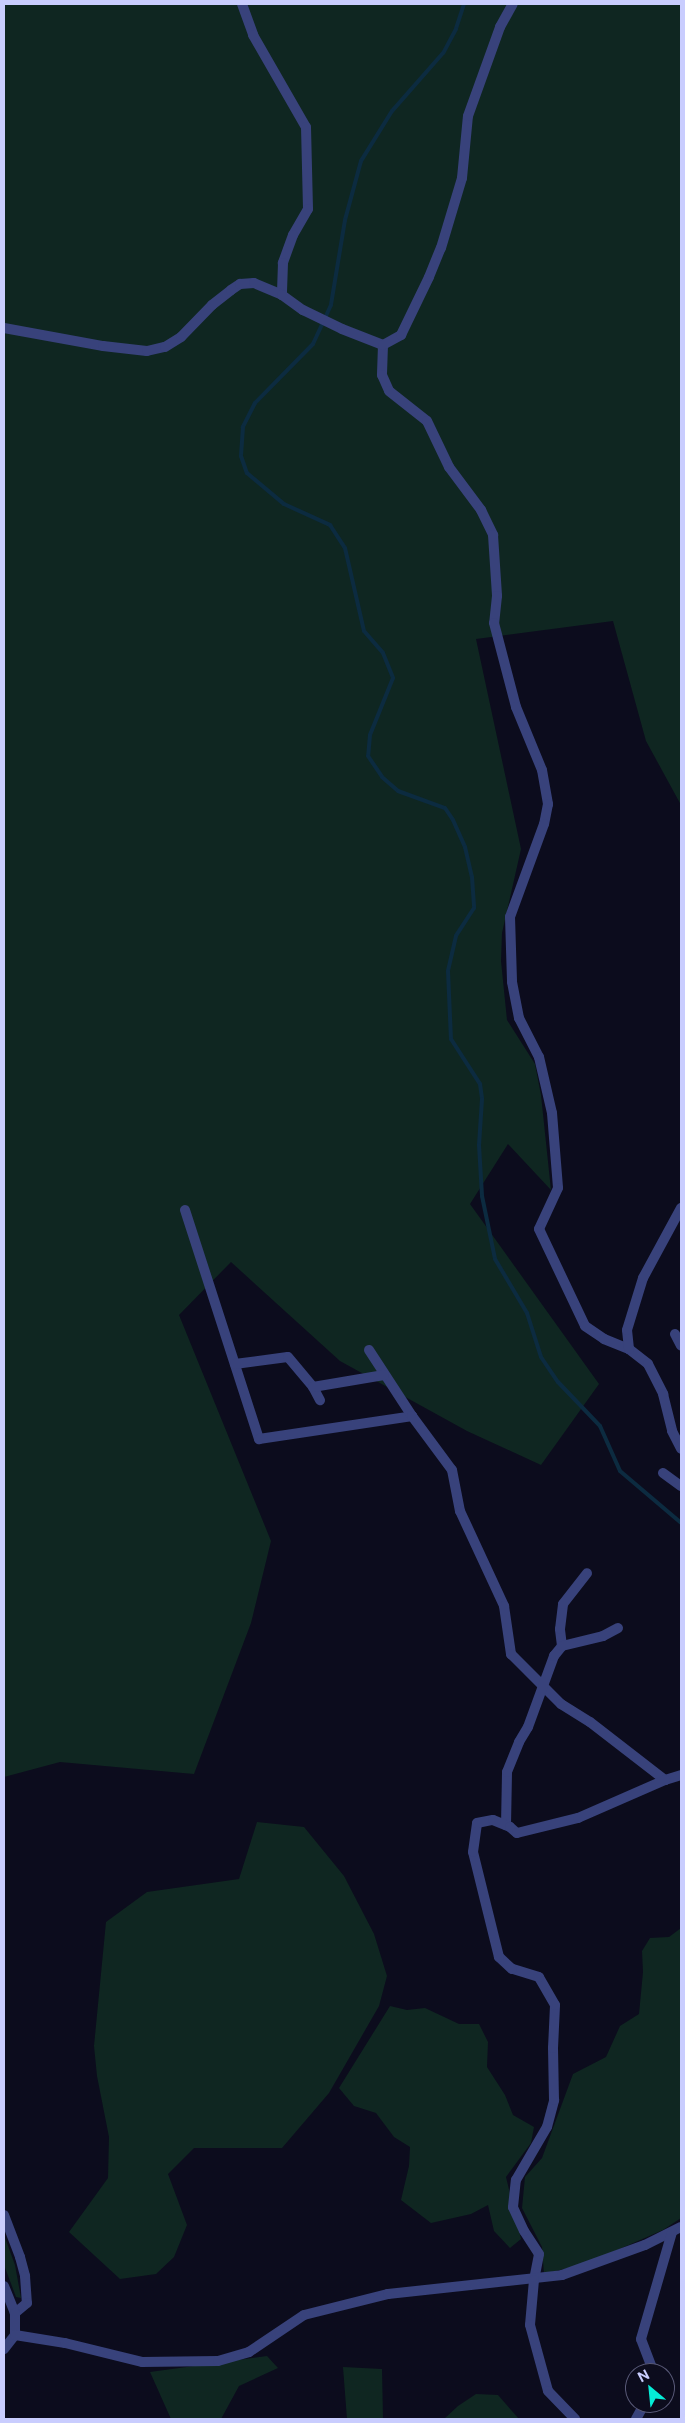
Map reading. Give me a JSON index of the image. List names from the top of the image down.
{
  "north": "top left"
}
